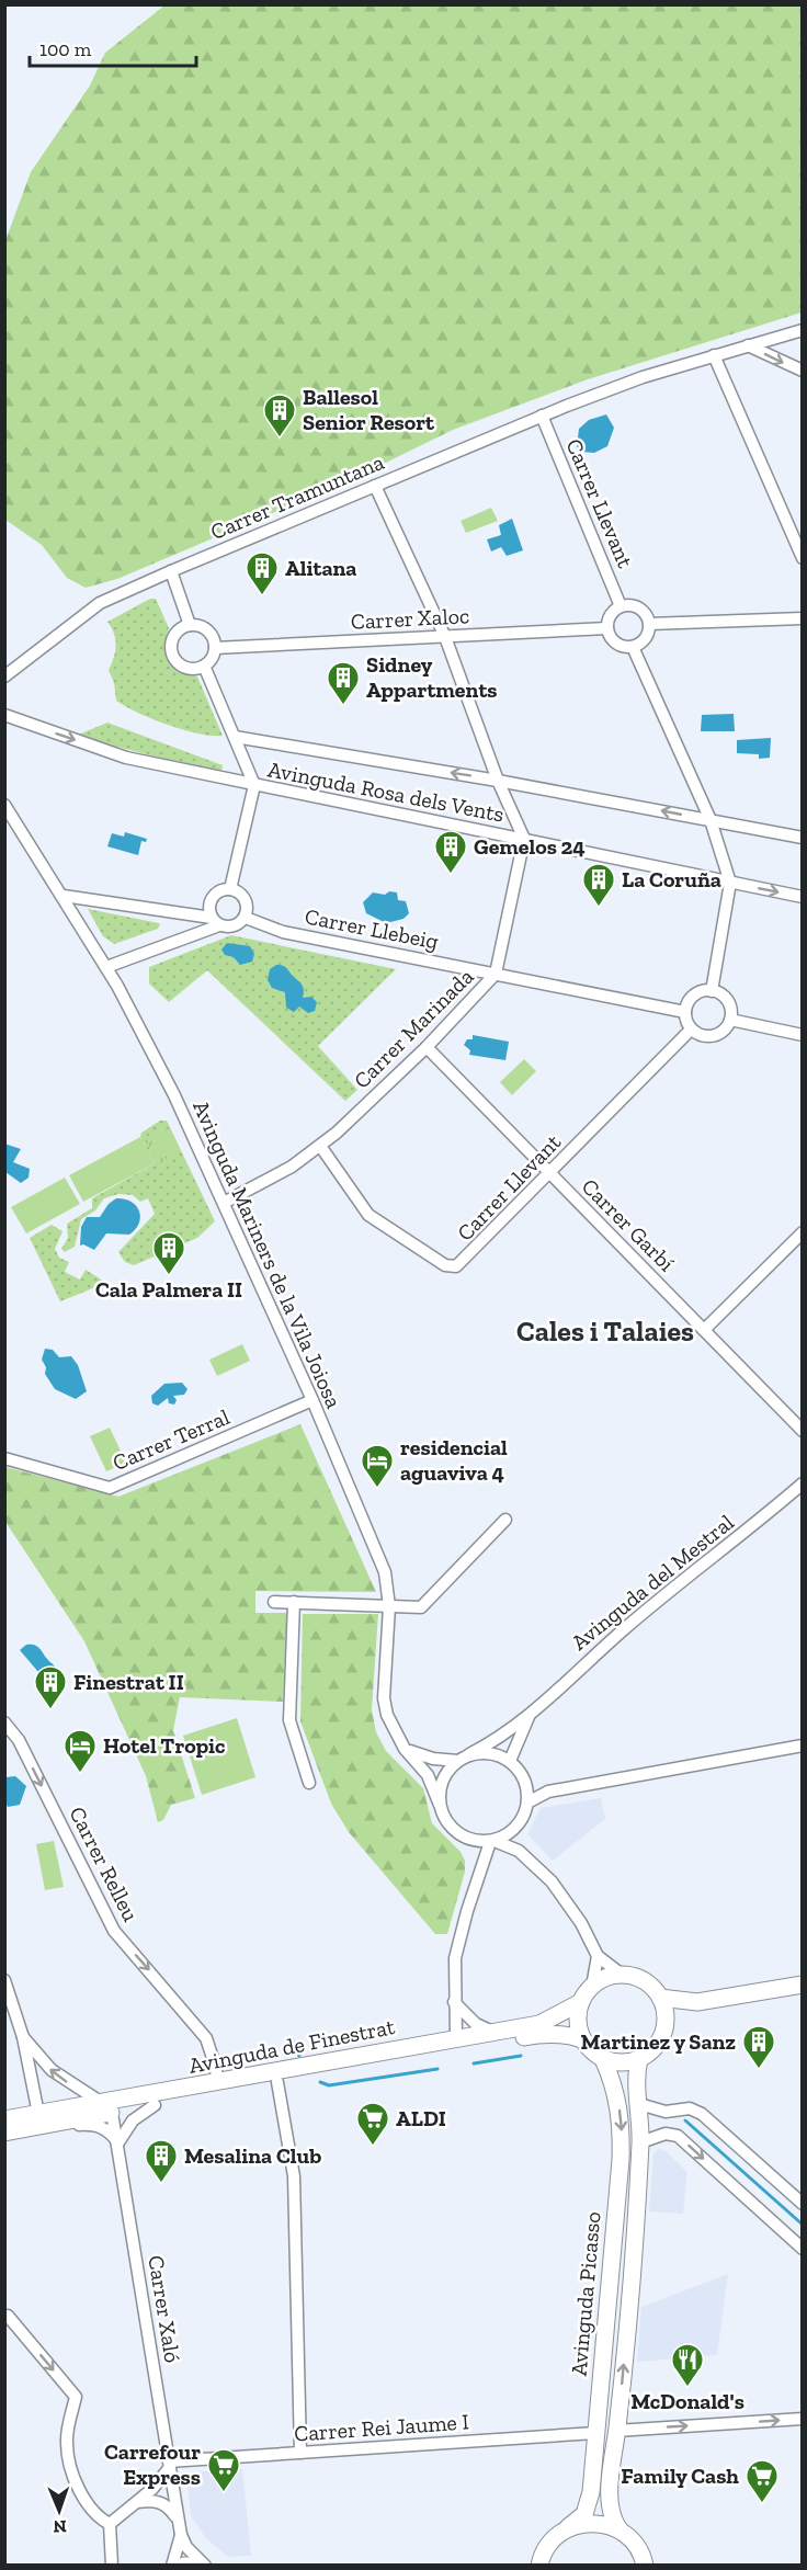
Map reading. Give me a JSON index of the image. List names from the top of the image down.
{
  "streets": {
    "main road": ["Avinguda de Finestrat", "Avinguda Picasso"],
    "street": [
      "Carrer Tramuntana",
      "Carrer Llevant",
      "Carrer Xaloc",
      "Avinguda Rosa dels Vents",
      "Carrer Llebeig",
      "Carrer Marinada",
      "Carrer Garbí",
      "Avinguda Mariners de la Vila Joiosa",
      "Carrer Terral",
      "Avinguda del Mestral",
      "Carrer Relleu",
      "Carrer Xaló",
      "Carrer Rei Jaume I"
    ]
  },
  "crossings": [
    ["Carrer Tramuntana", "Carrer Llevant"],
    ["Carrer Llevant", "Carrer Xaloc"],
    ["Carrer Llevant", "Carrer Llebeig"],
    ["Carrer Llevant", "Carrer Marinada"],
    ["Carrer Llevant", "Carrer Garbí"],
    ["Avinguda Rosa dels Vents", "Carrer Marinada"],
    ["Carrer Llebeig", "Carrer Marinada"],
    ["Carrer Marinada", "Carrer Garbí"],
    ["Carrer Marinada", "Avinguda Mariners de la Vila Joiosa"],
    ["Avinguda Mariners de la Vila Joiosa", "Carrer Terral"],
    ["Avinguda Mariners de la Vila Joiosa", "Avinguda del Mestral"],
    ["Carrer Relleu", "Avinguda de Finestrat"],
    ["Avinguda de Finestrat", "Avinguda Picasso"],
    ["Avinguda de Finestrat", "Carrer Xaló"],
    ["Avinguda Picasso", "Carrer Rei Jaume I"],
    ["Carrer Xaló", "Carrer Rei Jaume I"]
  ],
  "one_way": ["Carrer Relleu"],
  "districts": ["Cales i Talaies"],
  "places": {
    "building": [
      "Ballesol Senior Resort",
      "Alitana",
      "Sidney Appartments",
      "Gemelos 24",
      "La Coruña",
      "Cala Palmera II",
      "Finestrat II",
      "Martinez y Sanz",
      "Mesalina Club"
    ],
    "hotel": ["residencial aguaviva 4", "Hotel Tropic"],
    "supermarket": ["ALDI", "Carrefour Express", "Family Cash"],
    "restaurant": ["McDonald's"]
  },
  "scale_bar": "100 m",
  "north": "bottom"
}
